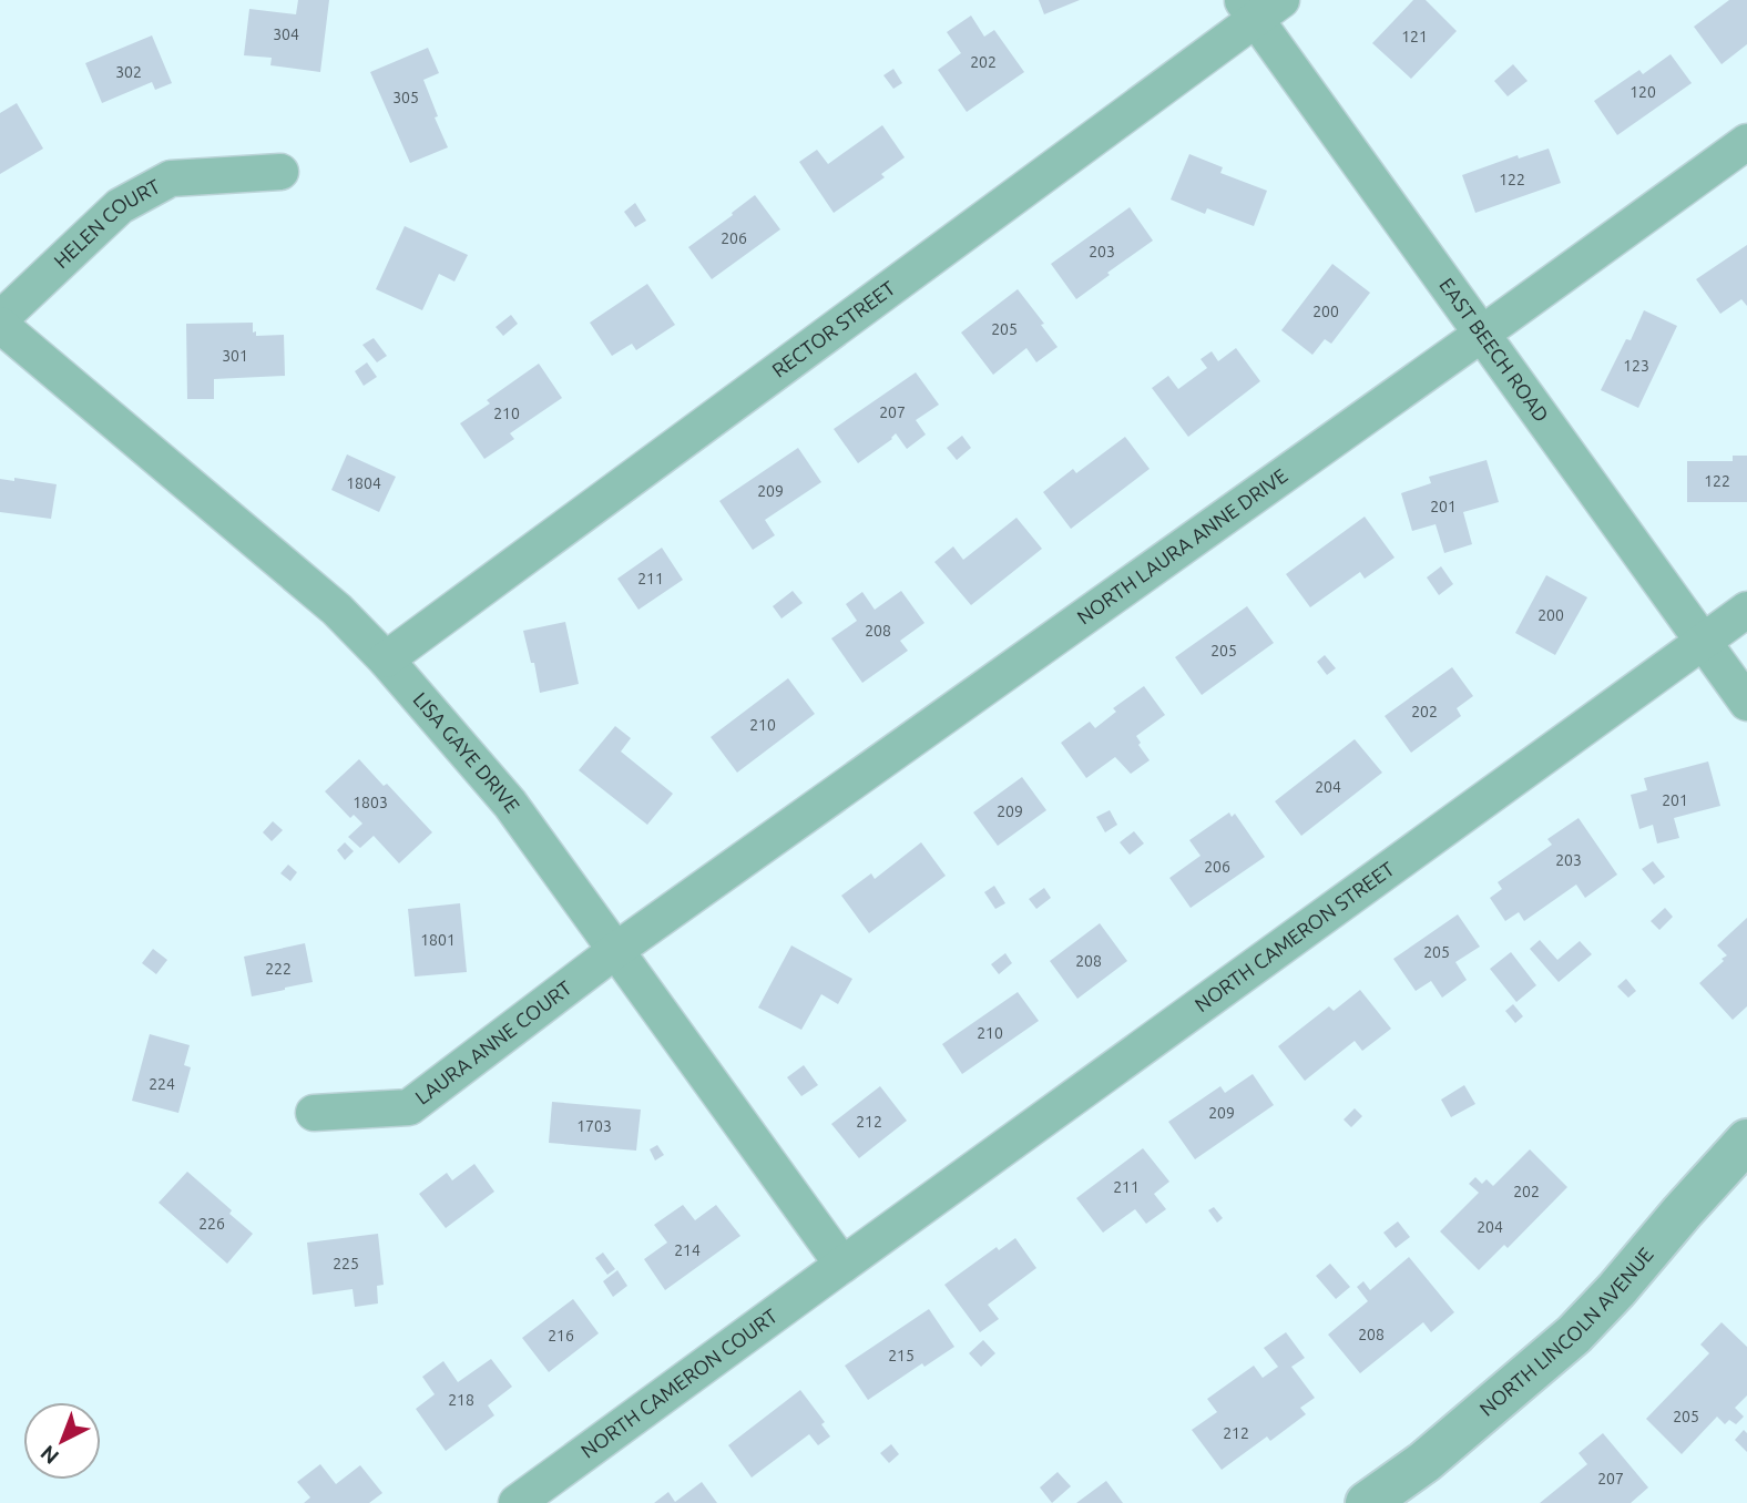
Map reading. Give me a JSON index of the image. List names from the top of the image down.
{
  "streets": {
    "street": [
      "HELEN COURT",
      "RECTOR STREET",
      "EAST BEECH ROAD",
      "NORTH LAURA ANNE DRIVE",
      "LISA GAYE DRIVE",
      "NORTH CAMERON STREET",
      "LAURA ANNE COURT",
      "NORTH LINCOLN AVENUE",
      "NORTH CAMERON COURT"
    ]
  },
  "crossings": [
    ["HELEN COURT", "LISA GAYE DRIVE"],
    ["RECTOR STREET", "EAST BEECH ROAD"],
    ["RECTOR STREET", "LISA GAYE DRIVE"],
    ["EAST BEECH ROAD", "NORTH LAURA ANNE DRIVE"],
    ["EAST BEECH ROAD", "NORTH CAMERON STREET"],
    ["NORTH LAURA ANNE DRIVE", "LISA GAYE DRIVE"],
    ["NORTH LAURA ANNE DRIVE", "LAURA ANNE COURT"],
    ["LISA GAYE DRIVE", "NORTH CAMERON STREET"],
    ["LISA GAYE DRIVE", "LAURA ANNE COURT"],
    ["LISA GAYE DRIVE", "NORTH CAMERON COURT"],
    ["NORTH CAMERON STREET", "NORTH CAMERON COURT"]
  ],
  "house_numbers": [
    "304",
    "121",
    "202",
    "302",
    "120",
    "305",
    "122",
    "206",
    "203",
    "200",
    "205",
    "301",
    "123",
    "207",
    "210",
    "122",
    "1804",
    "209",
    "201",
    "211",
    "200",
    "208",
    "205",
    "202",
    "210",
    "204",
    "201",
    "1803",
    "209",
    "203",
    "206",
    "1801",
    "205",
    "208",
    "222",
    "210",
    "224",
    "209",
    "212",
    "1703",
    "211",
    "202",
    "226",
    "204",
    "214",
    "225",
    "208",
    "216",
    "215",
    "218",
    "205",
    "212",
    "207"
  ],
  "north": "bottom left"
}
